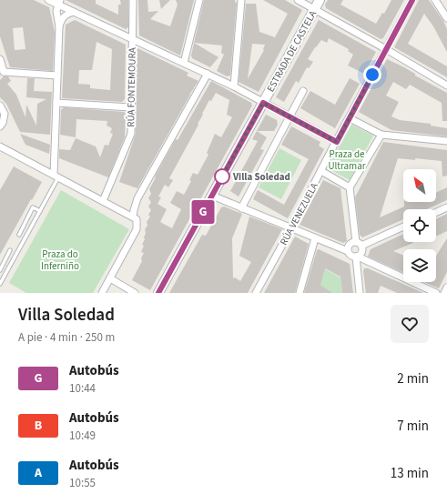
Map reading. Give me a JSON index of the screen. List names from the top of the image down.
{
  "streets": {
    "main road": ["ESTRADA DE CASTELA"],
    "street": ["RÚA FONTEMOURA", "RÚA VENEZUELA"]
  },
  "parks": ["Praza de Ultramar", "Praza do Inferniño"],
  "places": ["Villa Soledad"],
  "lines": ["bus line G"],
  "north": "top left",
  "page": {
    "on_map": "G",
    "heading": ["Villa Soledad", "A pie · 4 min · 250 m"],
    "list": [
      {
        "mark": "G",
        "name": "Autobús",
        "note": "10:44",
        "value": "2 min"
      },
      {
        "mark": "B",
        "name": "Autobús",
        "note": "10:49",
        "value": "7 min"
      },
      {
        "mark": "A",
        "name": "Autobús",
        "note": "10:55",
        "value": "13 min"
      }
    ]
  }
}
